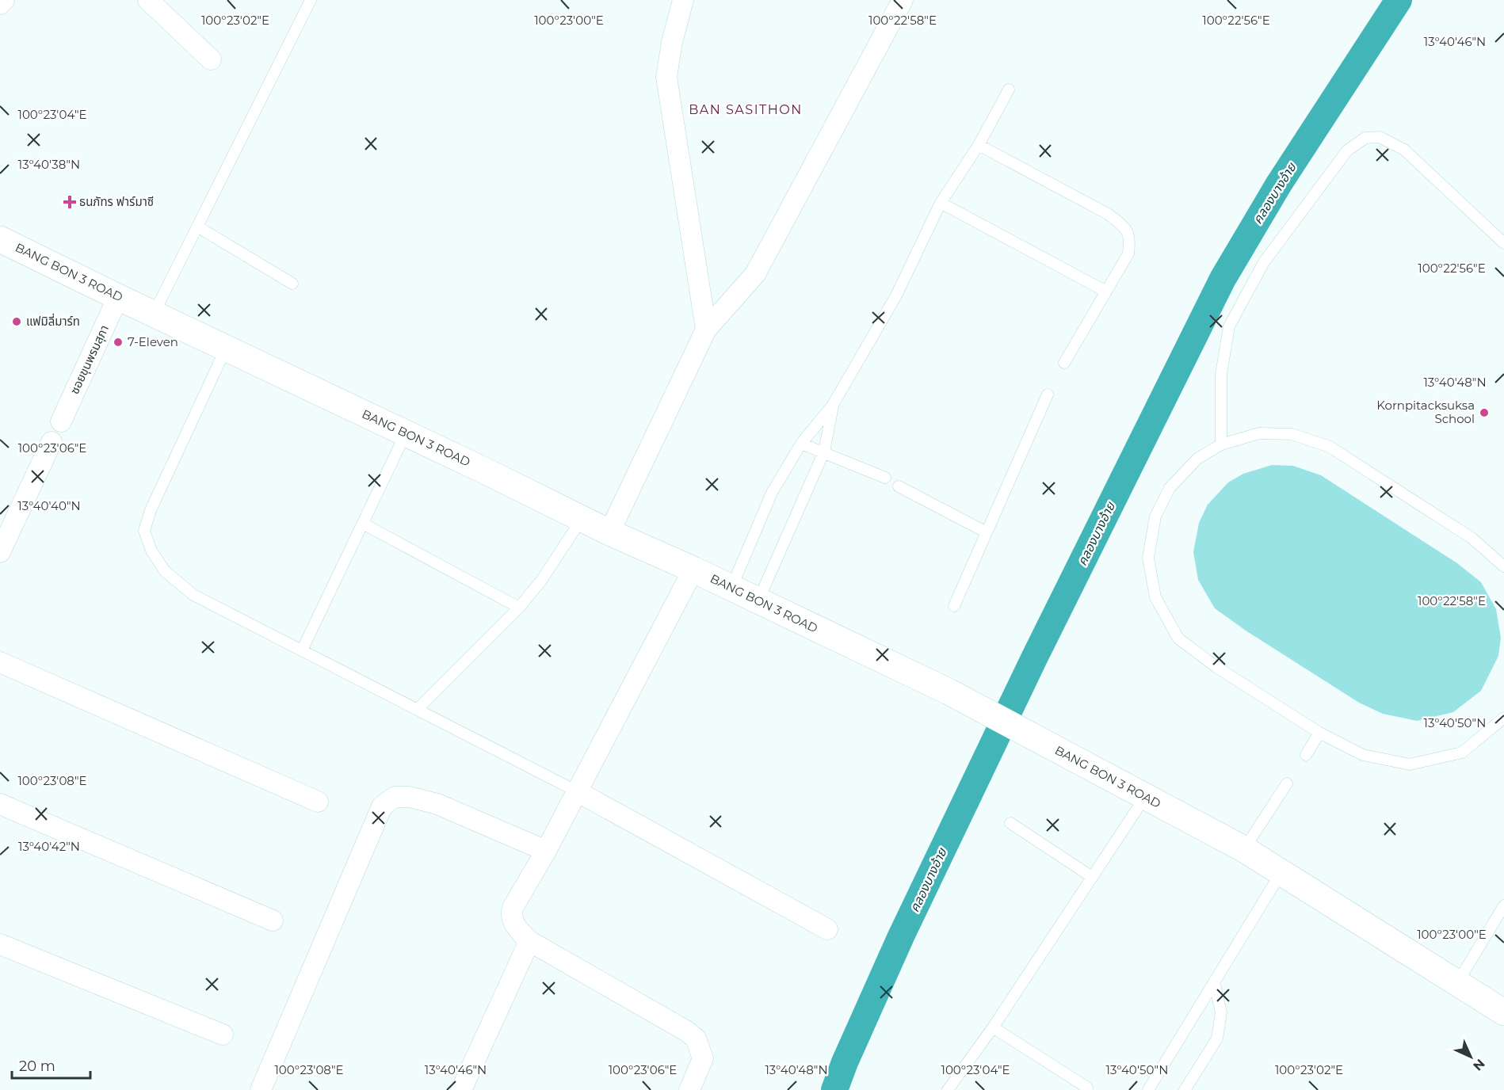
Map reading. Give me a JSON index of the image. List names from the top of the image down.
{
  "streets": {
    "main road": ["BANG BON 3 ROAD"],
    "street": ["ซอยขุนพรมสุภา"]
  },
  "crossings": [
    ["BANG BON 3 ROAD", "ซอยขุนพรมสุภา"]
  ],
  "districts": ["BAN SASITHON"],
  "water": ["คลองบางอ้าย"],
  "places": {
    "health": ["ธนภัทร ฟาร์มาซี"],
    "other": ["แฟมิลี่มาร์ท", "7-Eleven", "Kornpitacksuksa School"]
  },
  "scale_bar": "20 m",
  "north": "bottom right",
  "coordinates": [
    "100°23'02\"E",
    "100°23'00\"E",
    "100°22'58\"E",
    "100°22'56\"E",
    "13°40'46\"N",
    "100°23'04\"E",
    "13°40'38\"N",
    "13°40'48\"N",
    "100°23'06\"E",
    "13°40'40\"N",
    "13°40'50\"N",
    "100°23'08\"E",
    "13°40'42\"N"
  ]
}
